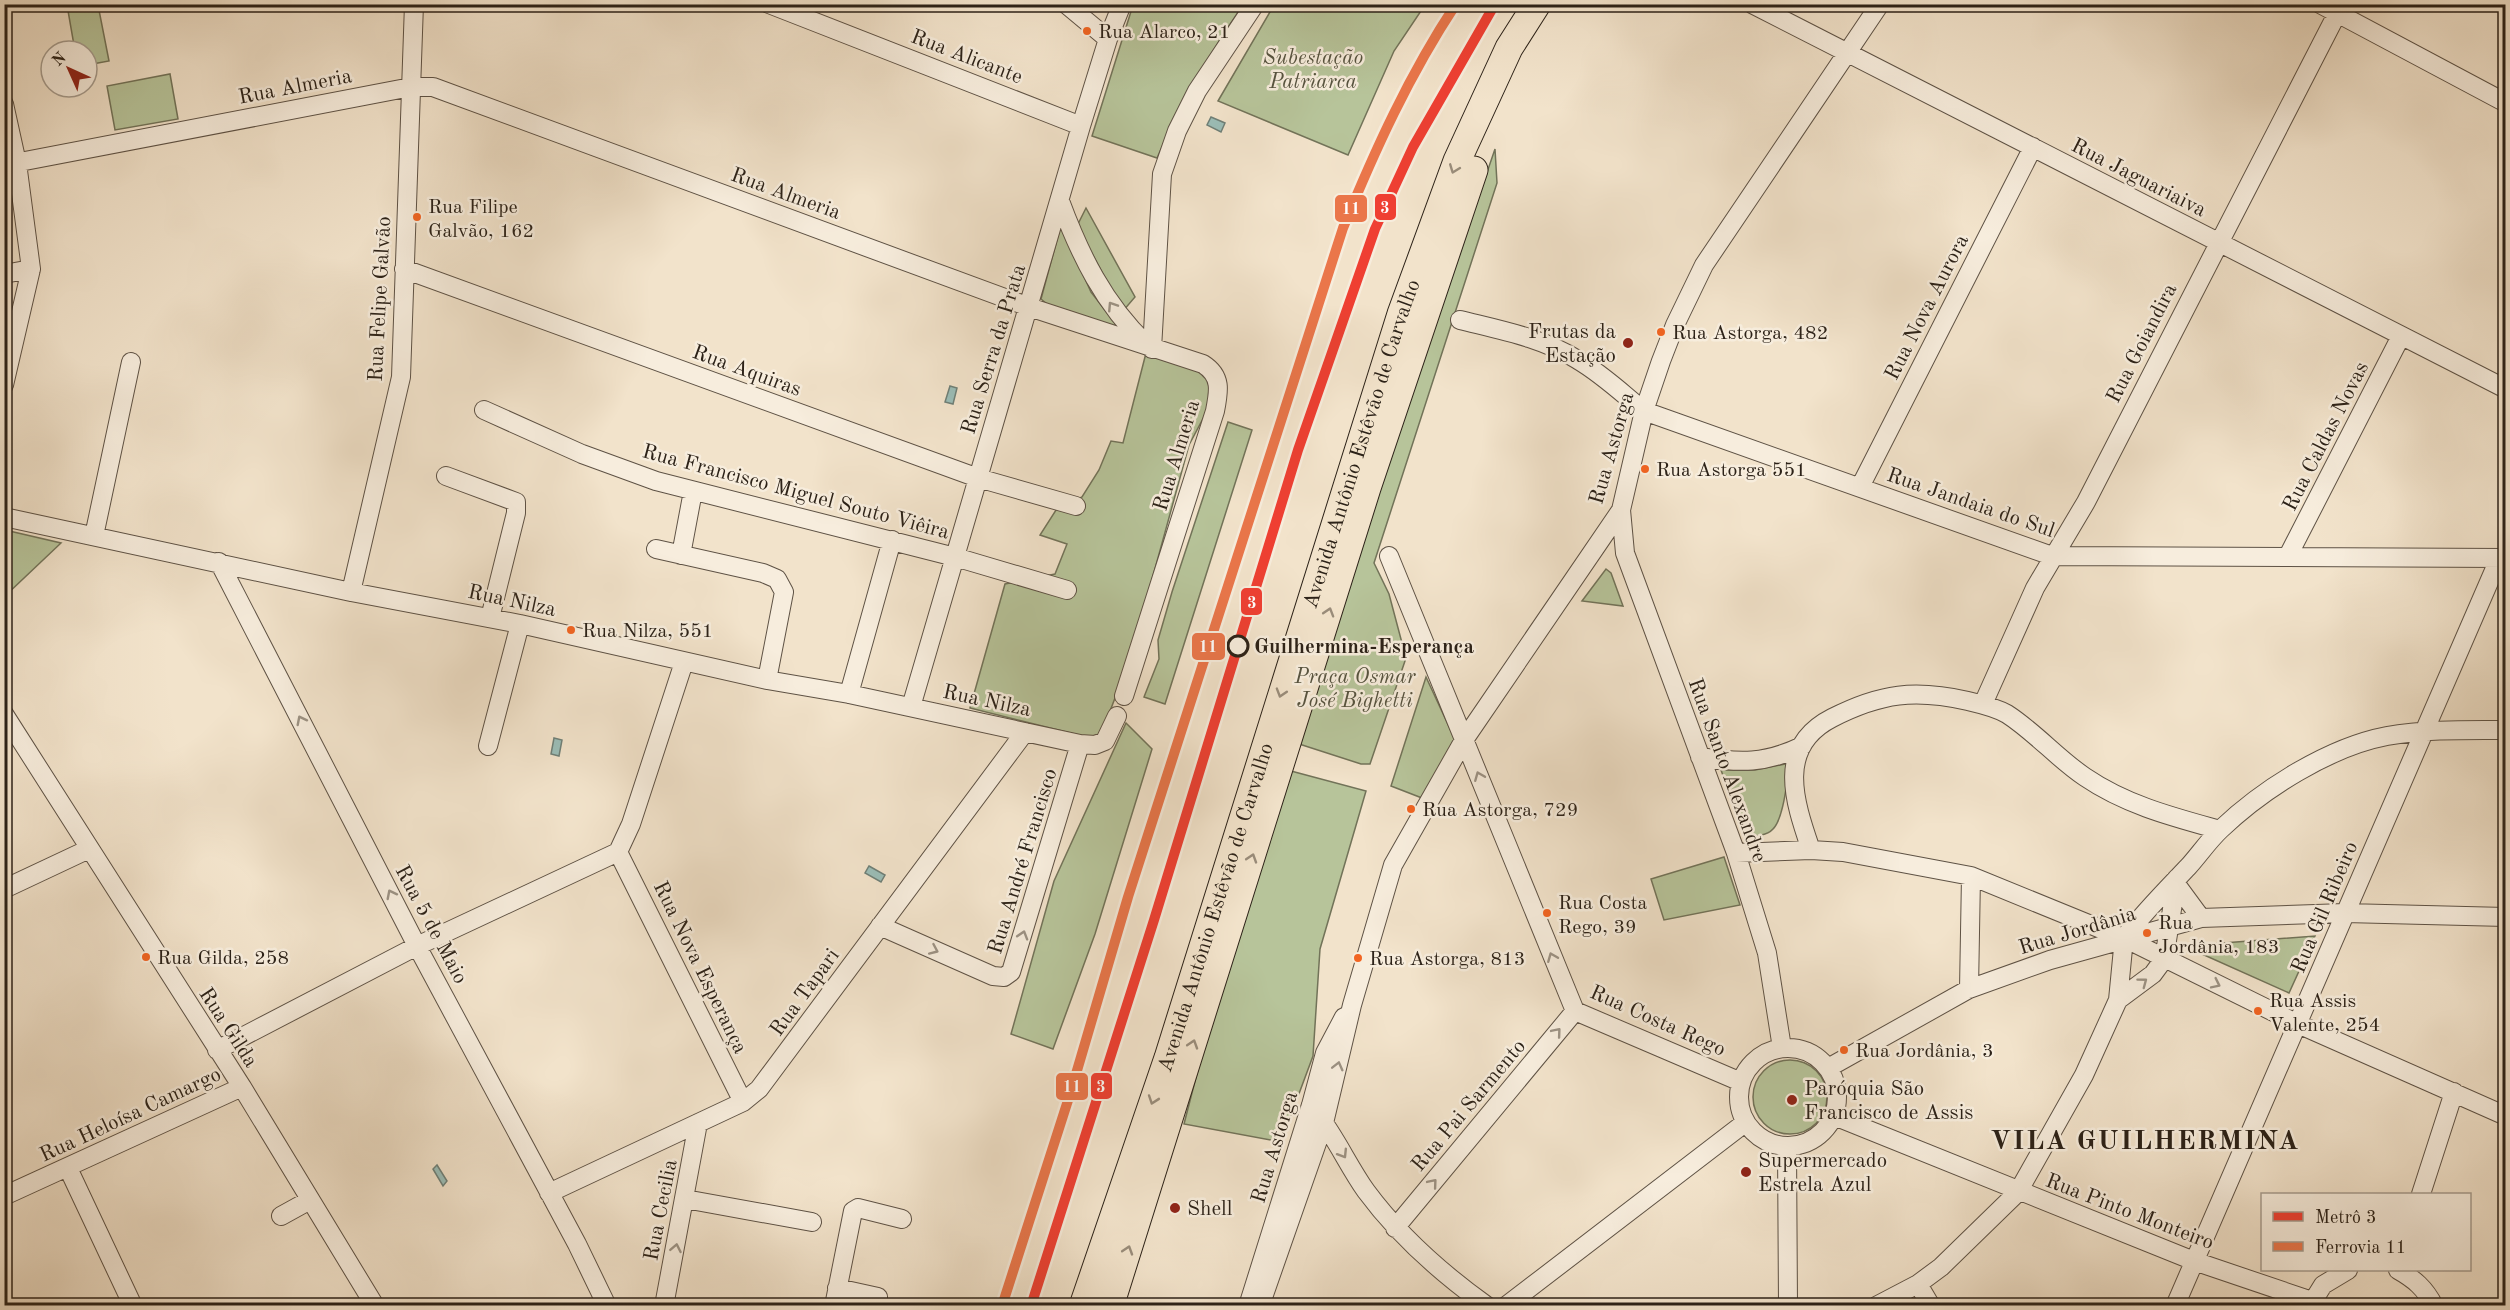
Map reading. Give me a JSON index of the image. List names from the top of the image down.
{
  "streets": {
    "highway": ["Avenida Antônio Estêvão de Carvalho"],
    "street": [
      "Rua Alicante",
      "Rua Almeria",
      "Rua Jaguariaiva",
      "Rua Felipe Galvão",
      "Rua Nova Aurora",
      "Rua Goiandira",
      "Rua Serra da Prata",
      "Rua Aquiras",
      "Rua Caldas Novas",
      "Rua Astorga",
      "Rua Francisco Miguel Souto Viêira",
      "Rua Jandaia do Sul",
      "Rua Nilza",
      "Rua Santo Alexandre",
      "Rua André Francisco",
      "Rua Gil Ribeiro",
      "Rua 5 de Maio",
      "Rua Jordânia",
      "Rua Nova Esperança",
      "Rua Tapari",
      "Rua Costa Rego",
      "Rua Gilda",
      "Rua Pai Sarmento",
      "Rua Heloísa Camargo",
      "Rua Cecilia",
      "Rua Pinto Monteiro"
    ]
  },
  "crossings": [
    ["Rua Alicante", "Rua Serra da Prata"],
    ["Rua Almeria", "Rua Felipe Galvão"],
    ["Rua Almeria", "Rua Serra da Prata"],
    ["Rua Jaguariaiva", "Rua Nova Aurora"],
    ["Rua Jaguariaiva", "Rua Goiandira"],
    ["Rua Jaguariaiva", "Rua Caldas Novas"],
    ["Rua Jaguariaiva", "Rua Astorga"],
    ["Rua Felipe Galvão", "Rua Aquiras"],
    ["Rua Felipe Galvão", "Rua Nilza"],
    ["Rua Nova Aurora", "Rua Jandaia do Sul"],
    ["Rua Goiandira", "Rua Jandaia do Sul"],
    ["Rua Serra da Prata", "Rua Aquiras"],
    ["Rua Serra da Prata", "Rua Francisco Miguel Souto Viêira"],
    ["Rua Serra da Prata", "Rua Nilza"],
    ["Rua Caldas Novas", "Rua Jandaia do Sul"],
    ["Rua Astorga", "Rua Jandaia do Sul"],
    ["Rua Astorga", "Rua Santo Alexandre"],
    ["Rua Astorga", "Rua Costa Rego"],
    ["Rua Jandaia do Sul", "Rua Gil Ribeiro"],
    ["Rua Nilza", "Rua André Francisco"],
    ["Rua Nilza", "Rua 5 de Maio"],
    ["Rua Nilza", "Rua Tapari"],
    ["Rua Santo Alexandre", "Rua Jordânia"],
    ["Rua Santo Alexandre", "Rua Costa Rego"],
    ["Rua Santo Alexandre", "Rua Pinto Monteiro"],
    ["Rua André Francisco", "Rua Tapari"],
    ["Rua Gil Ribeiro", "Rua Jordânia"],
    ["Rua Gil Ribeiro", "Rua Pinto Monteiro"],
    ["Rua 5 de Maio", "Rua Tapari"],
    ["Rua Jordânia", "Rua Costa Rego"],
    ["Rua Jordânia", "Rua Pinto Monteiro"],
    ["Rua Nova Esperança", "Rua Tapari"],
    ["Rua Tapari", "Rua Cecilia"],
    ["Rua Costa Rego", "Rua Pai Sarmento"],
    ["Rua Costa Rego", "Rua Pinto Monteiro"],
    ["Rua Gilda", "Rua Heloísa Camargo"]
  ],
  "one_way": ["Rua 5 de Maio", "Rua Costa Rego", "Rua Cecilia"],
  "districts": ["VILA GUILHERMINA"],
  "parks": ["Subestação Patriarca", "Praça Osmar José Bighetti"],
  "places": [
    "Rua Alarco, 21",
    "Rua Filipe Galvão, 162",
    "Rua Astorga, 482",
    "Frutas da Estação",
    "Rua Astorga 551",
    "Rua Nilza, 551",
    "Guilhermina-Esperança",
    "Rua Astorga, 729",
    "Rua Costa Rego, 39",
    "Rua Jordânia, 183",
    "Rua Gilda, 258",
    "Rua Astorga, 813",
    "Rua Assis Valente, 254",
    "Rua Jordânia, 3",
    "Paróquia São Francisco de Assis",
    "Supermercado Estrela Azul",
    "Shell"
  ],
  "lines": ["metro line 3", "rail line 11"],
  "legend": ["Metrô 3", "Ferrovia 11"],
  "north": "top left"
}
